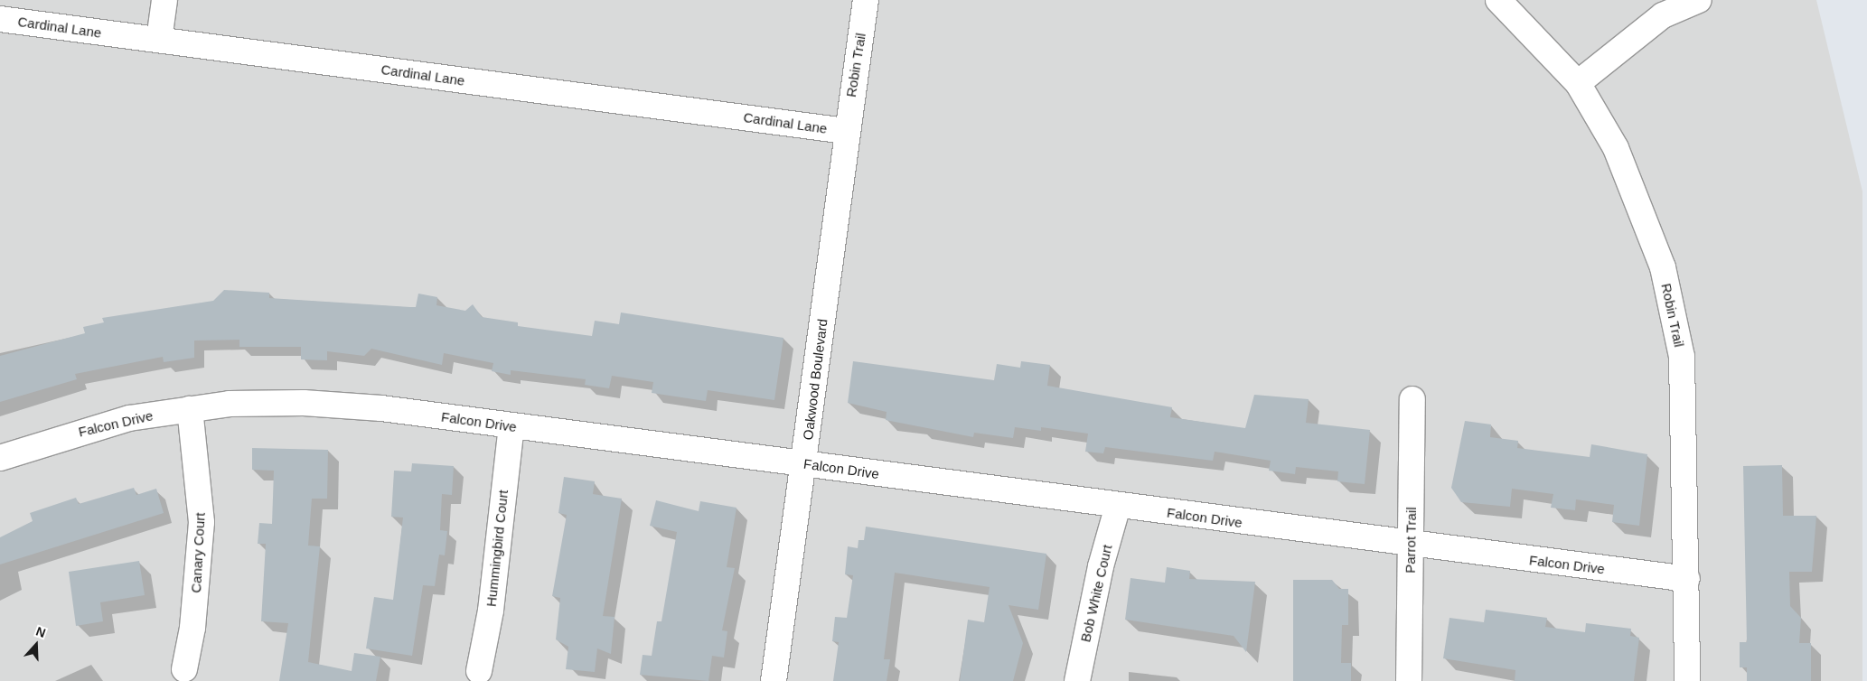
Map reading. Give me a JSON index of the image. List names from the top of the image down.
{
  "streets": {
    "street": [
      "Cardinal Lane",
      "Robin Trail",
      "Oakwood Boulevard",
      "Falcon Drive",
      "Parrot Trail",
      "Hummingbird Court",
      "Canary Court",
      "Bob White Court"
    ]
  },
  "crossings": [
    ["Cardinal Lane", "Robin Trail"],
    ["Cardinal Lane", "Oakwood Boulevard"],
    ["Robin Trail", "Oakwood Boulevard"],
    ["Robin Trail", "Falcon Drive"],
    ["Oakwood Boulevard", "Falcon Drive"],
    ["Falcon Drive", "Parrot Trail"],
    ["Falcon Drive", "Hummingbird Court"],
    ["Falcon Drive", "Canary Court"],
    ["Falcon Drive", "Bob White Court"]
  ],
  "north": "top"
}
